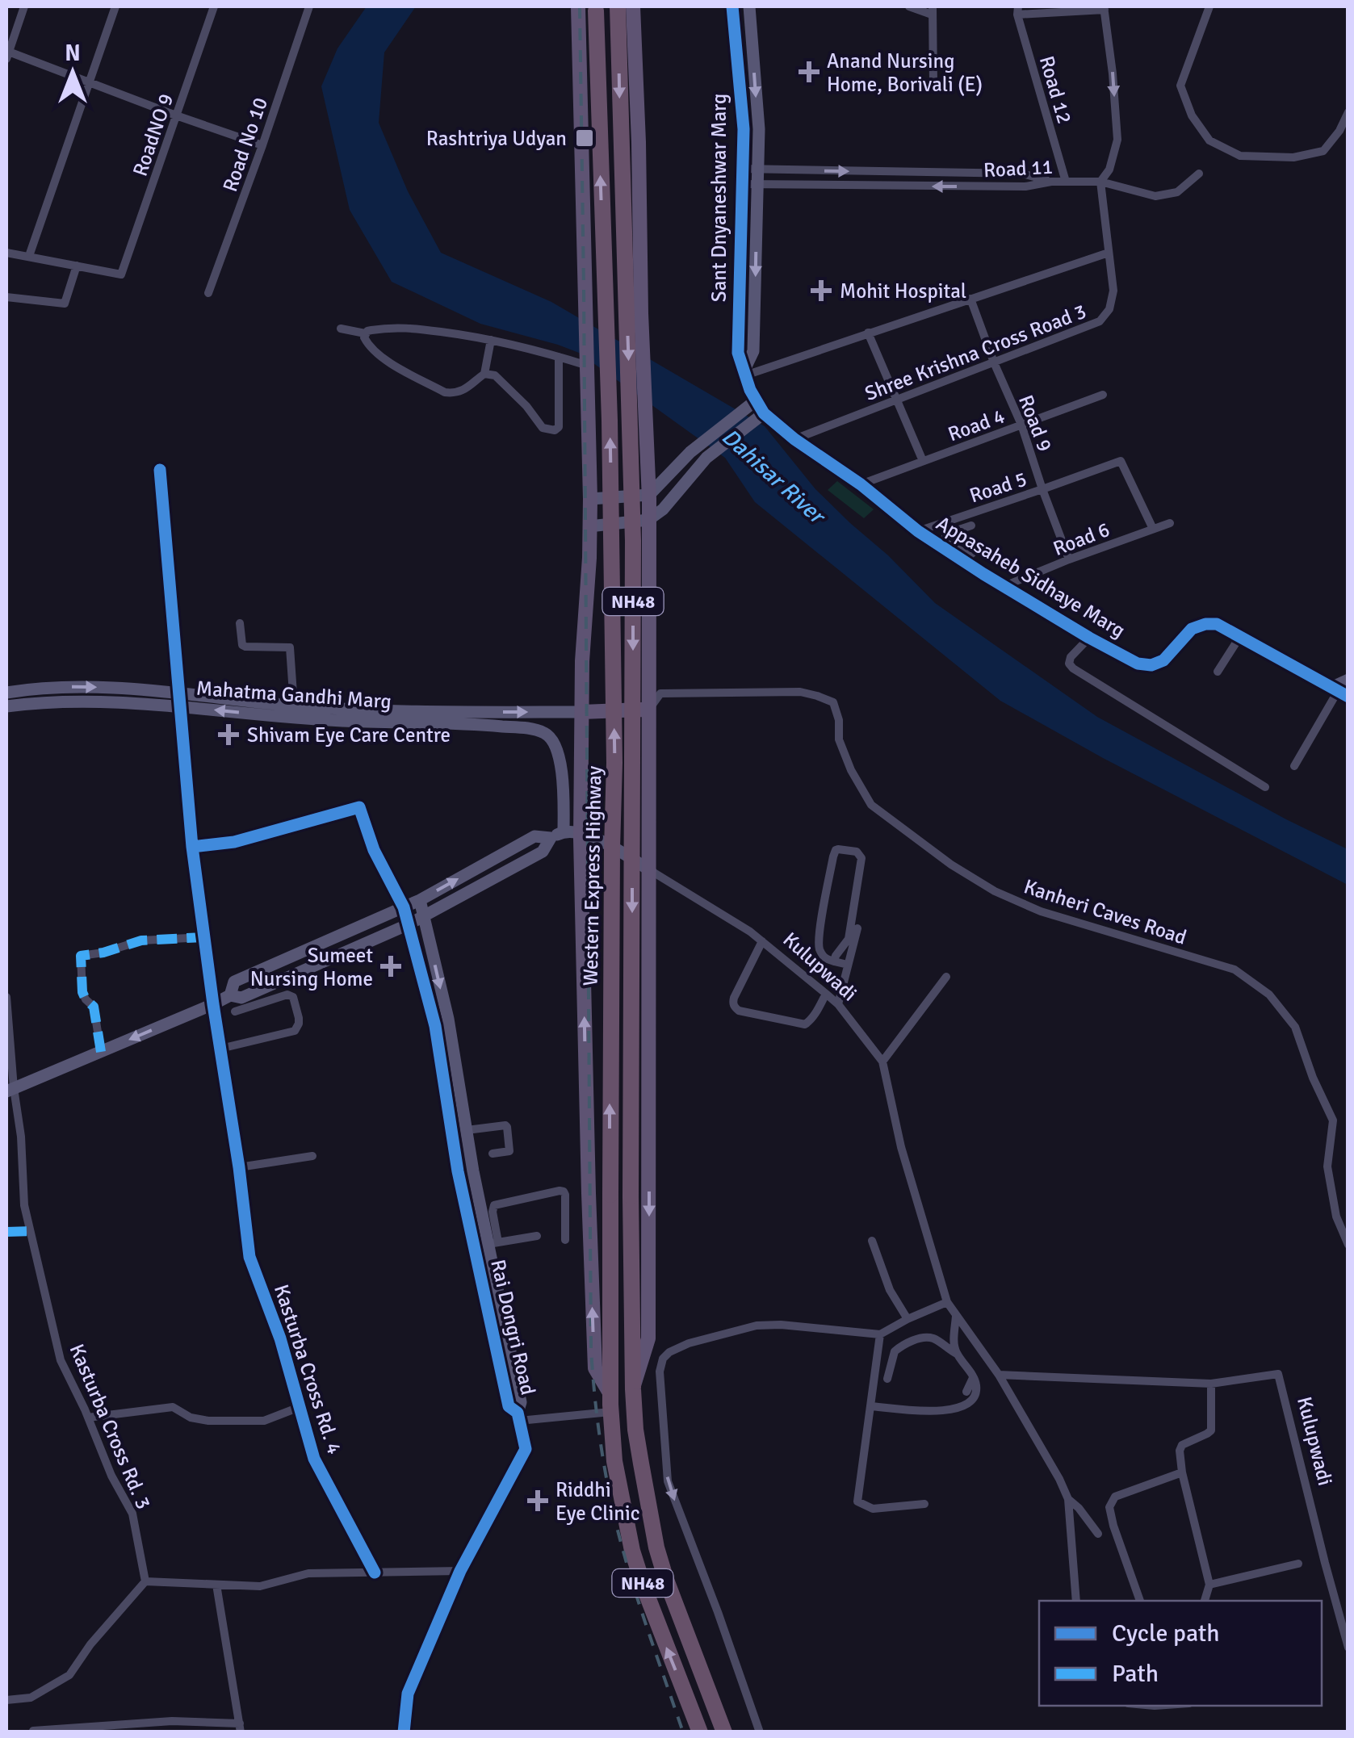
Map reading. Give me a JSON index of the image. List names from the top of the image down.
{
  "streets": {
    "highway": ["NH48", "Western Express Highway"],
    "street": [
      "Road 12",
      "RoadNO 9",
      "Road No 10",
      "Road 11",
      "Sant Dnyaneshwar Marg",
      "Shree Krishna Cross Road 3",
      "Road 9",
      "Road 4",
      "Road 5",
      "Road 6",
      "Appasaheb Sidhaye Marg",
      "Mahatma Gandhi Marg",
      "Kanheri Caves Road",
      "Kulupwadi",
      "Rai Dongri Road",
      "Kasturba Cross Rd. 4",
      "Kasturba Cross Rd. 3"
    ]
  },
  "crossings": [
    ["Road 12", "Road 11"],
    ["Road 11", "Sant Dnyaneshwar Marg"],
    ["Road 11", "Shree Krishna Cross Road 3"],
    ["Sant Dnyaneshwar Marg", "Appasaheb Sidhaye Marg"],
    ["Shree Krishna Cross Road 3", "Road 9"],
    ["Shree Krishna Cross Road 3", "Appasaheb Sidhaye Marg"],
    ["Road 9", "Road 4"],
    ["Road 9", "Road 5"],
    ["Road 9", "Road 6"],
    ["Road 4", "Appasaheb Sidhaye Marg"],
    ["Road 5", "Road 6"],
    ["Road 5", "Appasaheb Sidhaye Marg"],
    ["Road 6", "Appasaheb Sidhaye Marg"],
    ["Mahatma Gandhi Marg", "Kasturba Cross Rd. 4"]
  ],
  "water": ["Dahisar River"],
  "places": {
    "health": [
      "Anand Nursing Home, Borivali (E)",
      "Mohit Hospital",
      "Shivam Eye Care Centre",
      "Sumeet Nursing Home",
      "Riddhi Eye Clinic"
    ],
    "transit": ["Rashtriya Udyan"]
  },
  "legend": ["Cycle path", "Path"],
  "north": "top"
}
